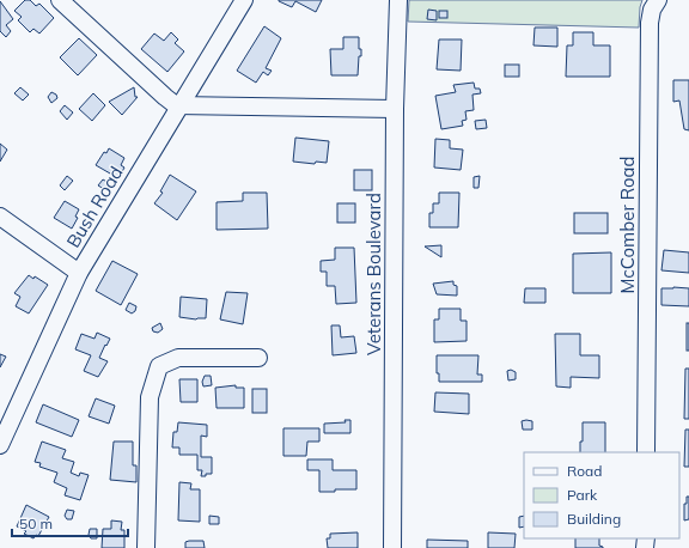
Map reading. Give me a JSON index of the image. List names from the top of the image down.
{
  "streets": {
    "street": ["Bush Road", "McComber Road", "Veterans Boulevard"]
  },
  "legend": ["Road", "Park", "Building"],
  "scale_bar": "50 m"
}
